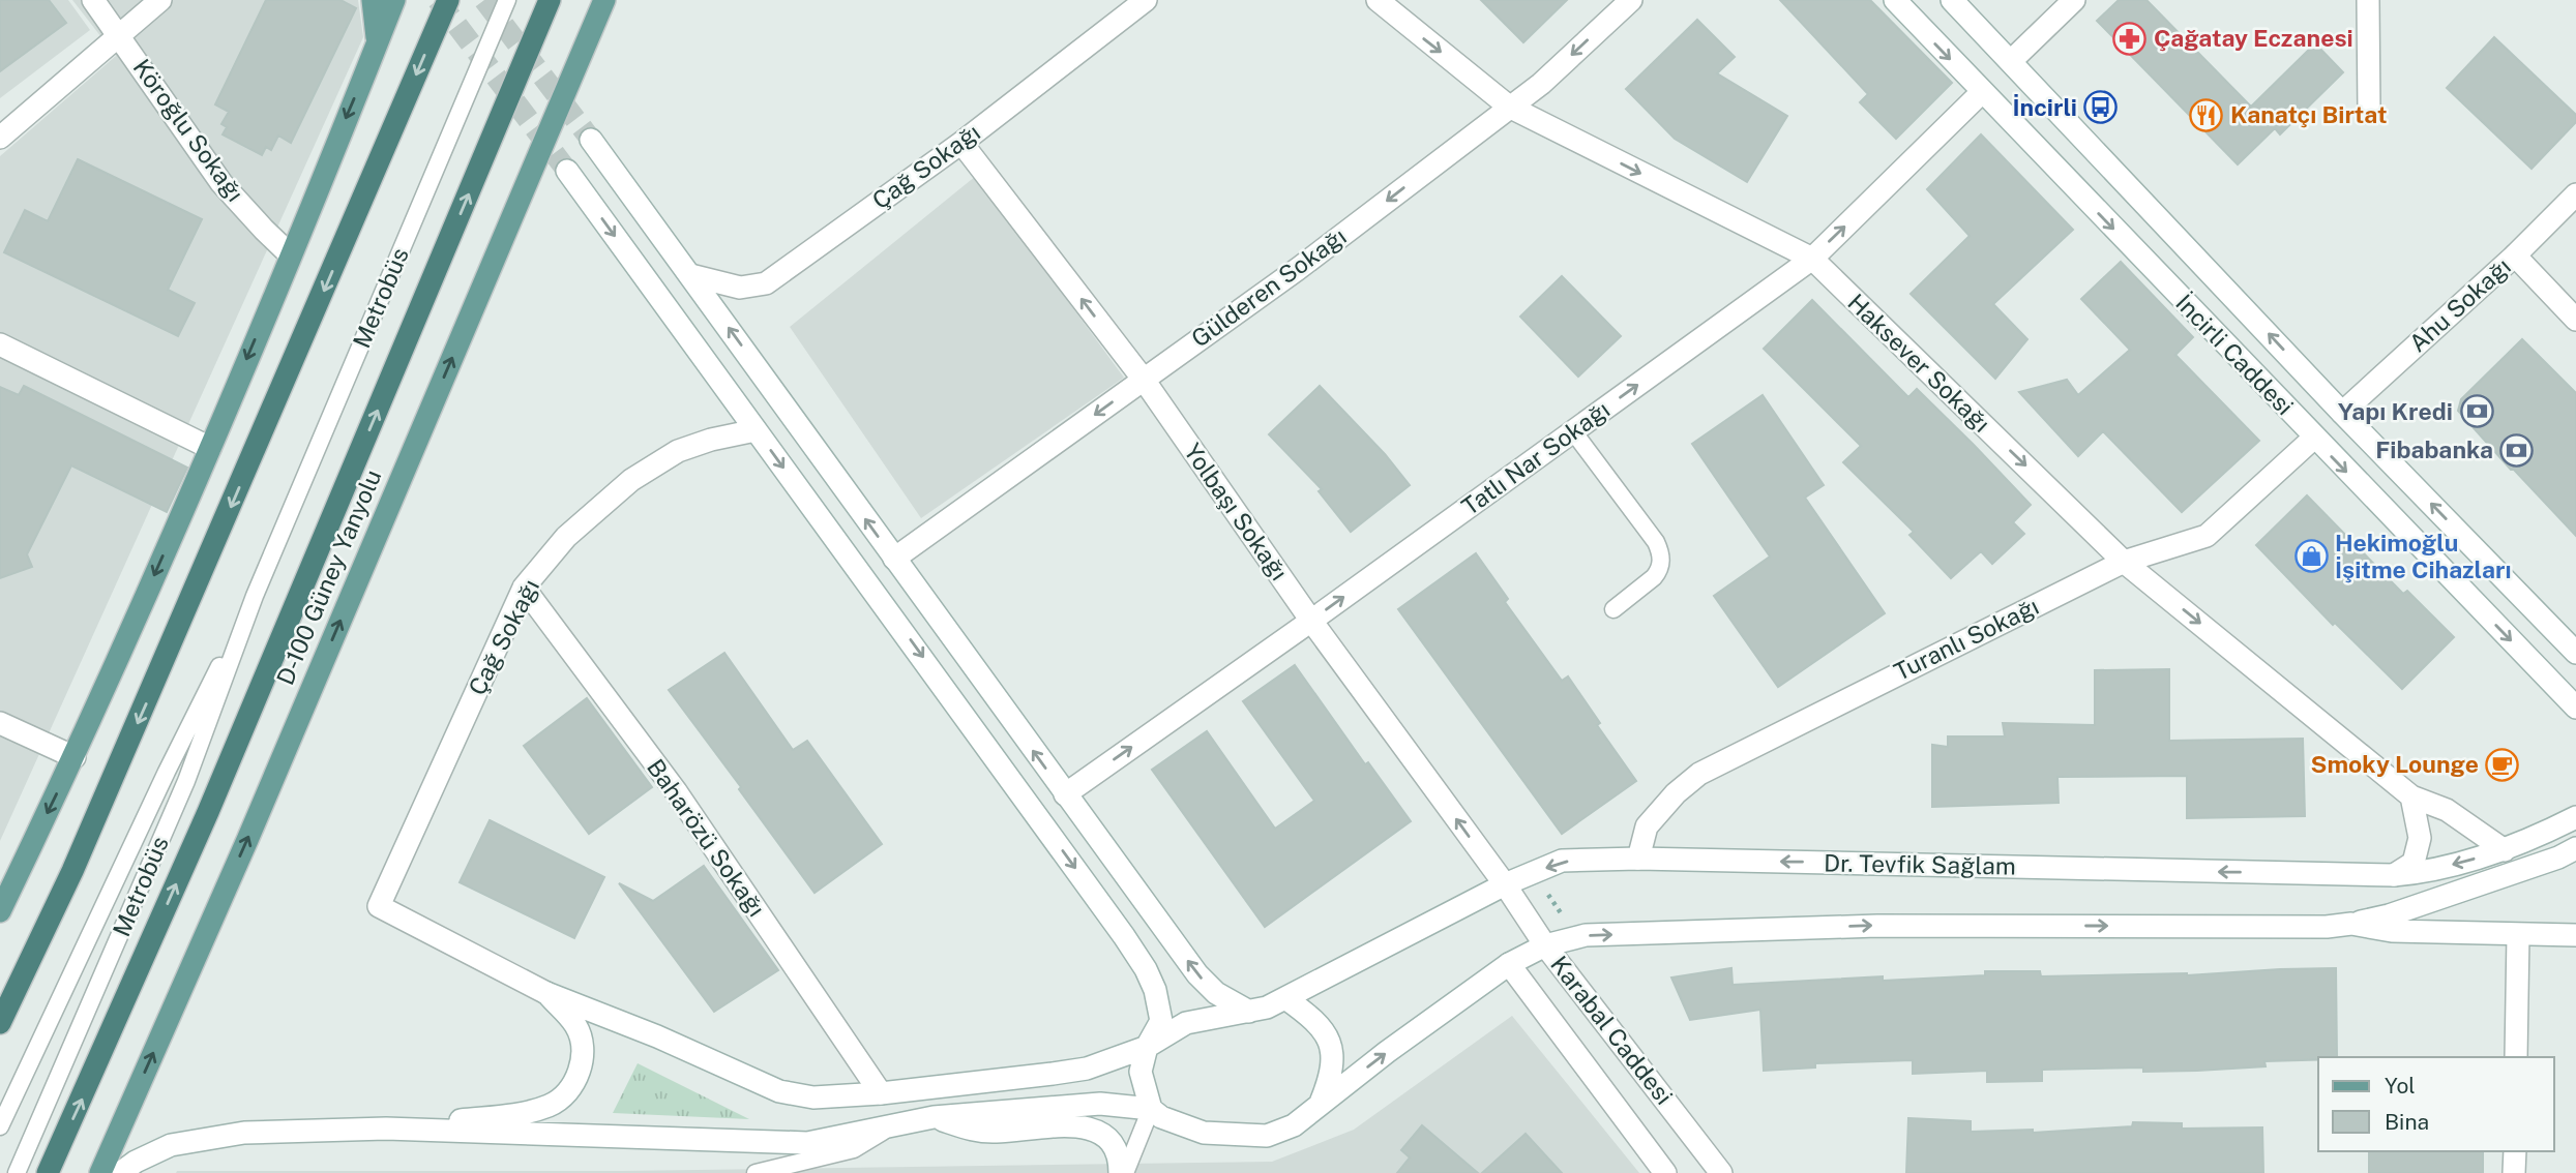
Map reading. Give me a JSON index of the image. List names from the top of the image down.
{
  "streets": {
    "main road": [
      "Köroğlu Sokağı",
      "Çağ Sokağı",
      "Gülderen Sokağı",
      "Ahu Sokağı",
      "İncirli Caddesi",
      "Haksever Sokağı",
      "Tatlı Nar Sokağı",
      "Yolbaşı Sokağı",
      "D-100 Güney Yanyolu",
      "Turanlı Sokağı",
      "Baharözü Sokağı",
      "Dr. Tevfik Sağlam",
      "Karabal Caddesi"
    ],
    "lane": ["Metrobüs"]
  },
  "crossings": [
    ["Çağ Sokağı", "Yolbaşı Sokağı"],
    ["Çağ Sokağı", "Baharözü Sokağı"],
    ["Gülderen Sokağı", "Haksever Sokağı"],
    ["Gülderen Sokağı", "Yolbaşı Sokağı"],
    ["Ahu Sokağı", "İncirli Caddesi"],
    ["Ahu Sokağı", "Turanlı Sokağı"],
    ["İncirli Caddesi", "Tatlı Nar Sokağı"],
    ["İncirli Caddesi", "Turanlı Sokağı"],
    ["Haksever Sokağı", "Tatlı Nar Sokağı"],
    ["Haksever Sokağı", "Turanlı Sokağı"],
    ["Haksever Sokağı", "Dr. Tevfik Sağlam"],
    ["Tatlı Nar Sokağı", "Yolbaşı Sokağı"],
    ["Yolbaşı Sokağı", "Dr. Tevfik Sağlam"],
    ["Yolbaşı Sokağı", "Karabal Caddesi"],
    ["Turanlı Sokağı", "Dr. Tevfik Sağlam"],
    ["Dr. Tevfik Sağlam", "Karabal Caddesi"]
  ],
  "one_way": [
    "Gülderen Sokağı",
    "Haksever Sokağı",
    "Tatlı Nar Sokağı",
    "Yolbaşı Sokağı"
  ],
  "places": {
    "pharmacy": ["Çağatay Eczanesi"],
    "bus stop": ["İncirli"],
    "restaurant": ["Kanatçı Birtat"],
    "bank": ["Yapı Kredi", "Fibabanka"],
    "shop": ["Hekimoğlu İşitme Cihazları"],
    "cafe": ["Smoky Lounge"]
  },
  "legend": ["Yol", "Bina"]
}
